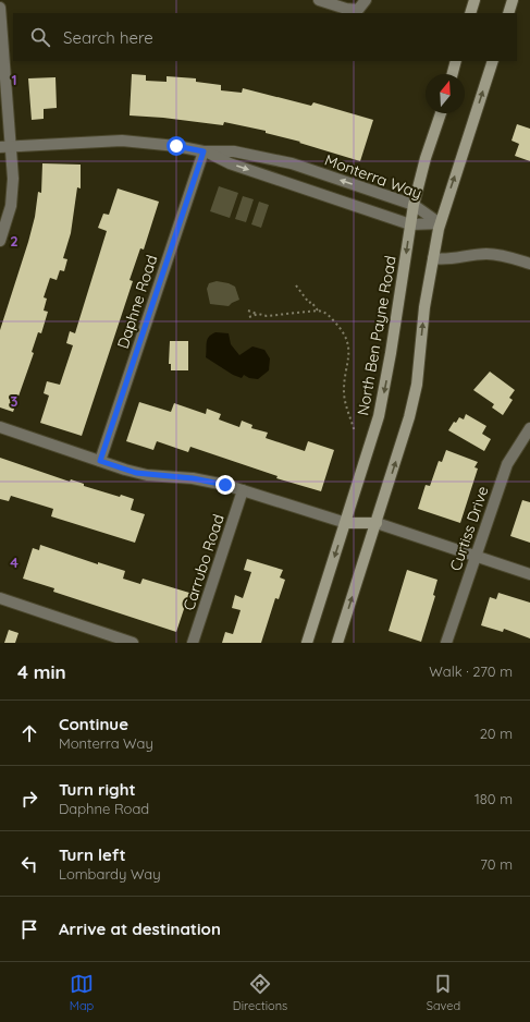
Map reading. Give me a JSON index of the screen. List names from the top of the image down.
{
  "streets": {
    "street": [
      "Monterra Way",
      "Daphne Road",
      "North Ben Payne Road",
      "Curtiss Drive",
      "Carrubo Road"
    ]
  },
  "crossings": [
    ["Monterra Way", "Daphne Road"],
    ["Monterra Way", "North Ben Payne Road"]
  ],
  "north": "top",
  "page": {
    "search": "Search here",
    "heading": ["4 min", "Walk · 270 m"],
    "list": [
      ["Continue", "Monterra Way", "20 m"],
      ["Turn right", "Daphne Road", "180 m"],
      ["Turn left", "Lombardy Way", "70 m"],
      "Arrive at destination"
    ],
    "nav": ["Map", "Directions", "Saved"]
  },
  "grid": {
    "rows": [
      "1",
      "2",
      "3",
      "4"
    ]
  }
}
